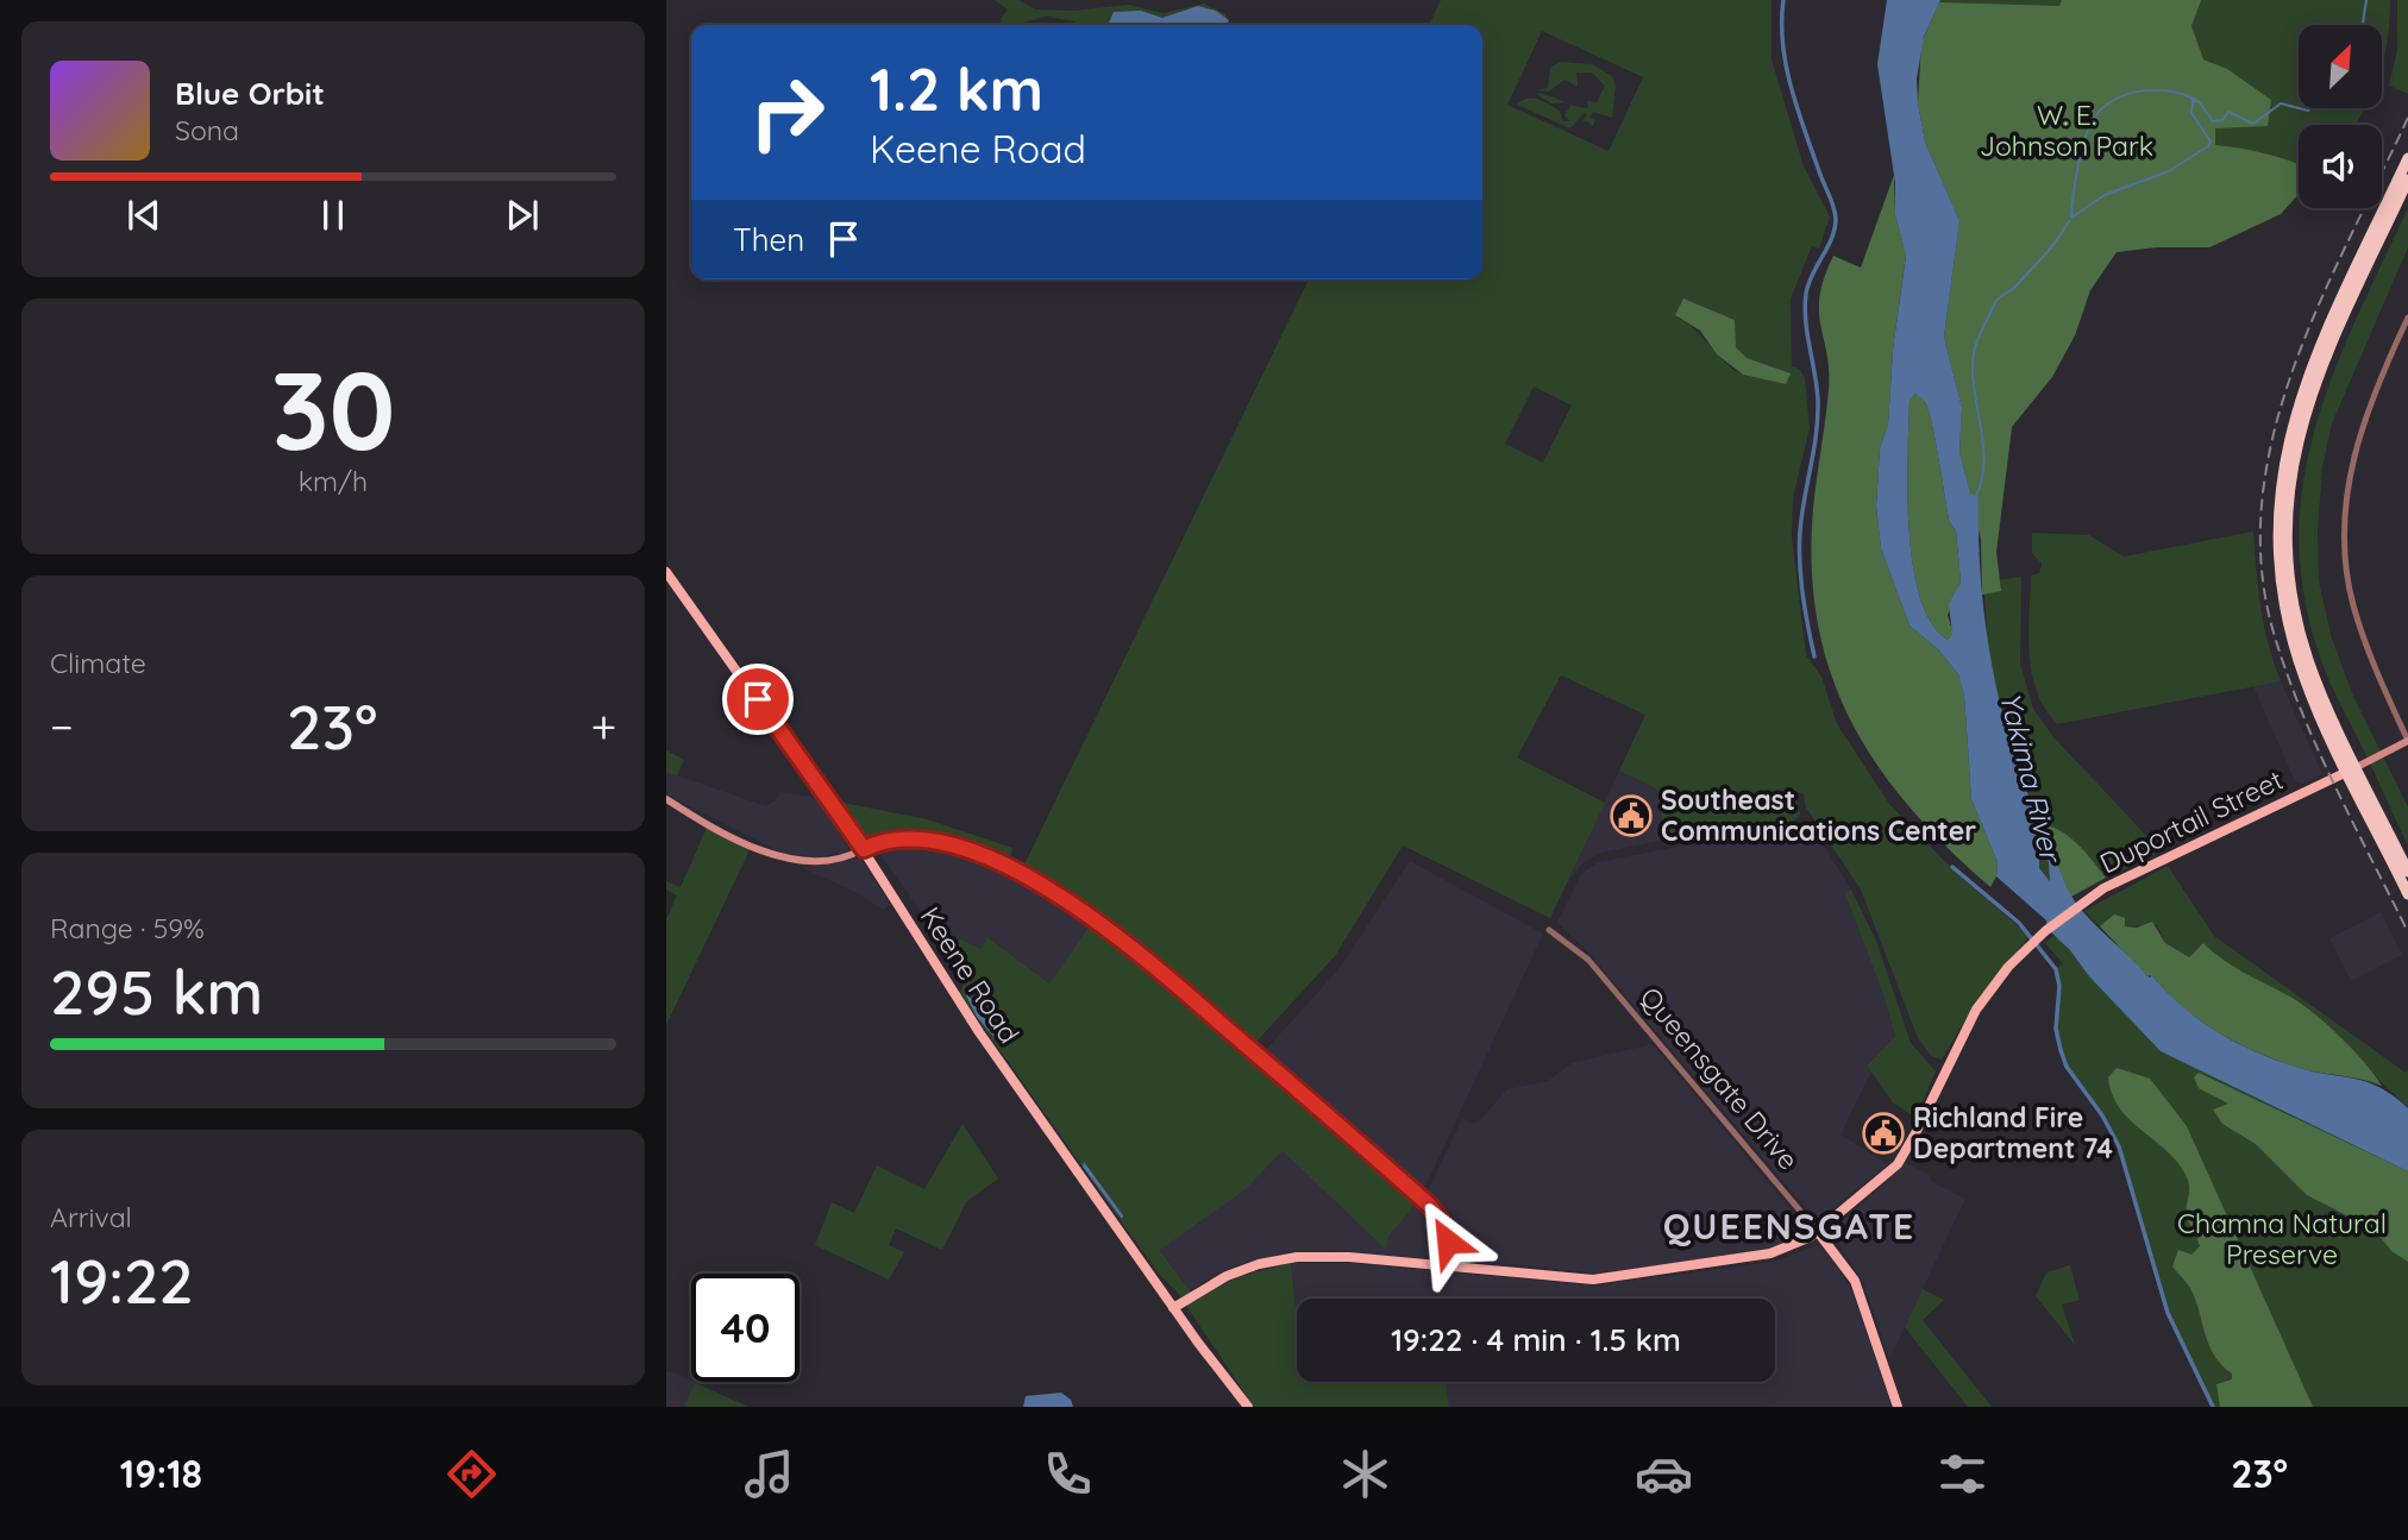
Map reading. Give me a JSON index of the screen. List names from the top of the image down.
{
  "streets": {
    "main road": ["Duportail Street", "Keene Road", "Queensgate Drive"]
  },
  "crossings": [
    ["Duportail Street", "Keene Road"],
    ["Duportail Street", "Queensgate Drive"]
  ],
  "districts": ["QUEENSGATE"],
  "water": ["Yakima River"],
  "parks": ["W. E. Johnson Park", "Chamna Natural Preserve"],
  "places": {
    "public building": ["Southeast Communications Center", "Richland Fire Department 74"]
  },
  "north": "top right",
  "page": {
    "turn": ["1.2 km", "Keene Road"],
    "song": ["Blue Orbit", "Sona"],
    "then": "Then",
    "tile": [
      ["30", "km/h"],
      "Climate",
      ["Range · 59%", "295 km"],
      ["Arrival", "19:22"]
    ],
    "heat": ["−", "23°", "+"],
    "limit": "40",
    "trip": "19:22 · 4 min · 1.5 km",
    "tabs": ["19:18", "23°"]
  }
}
